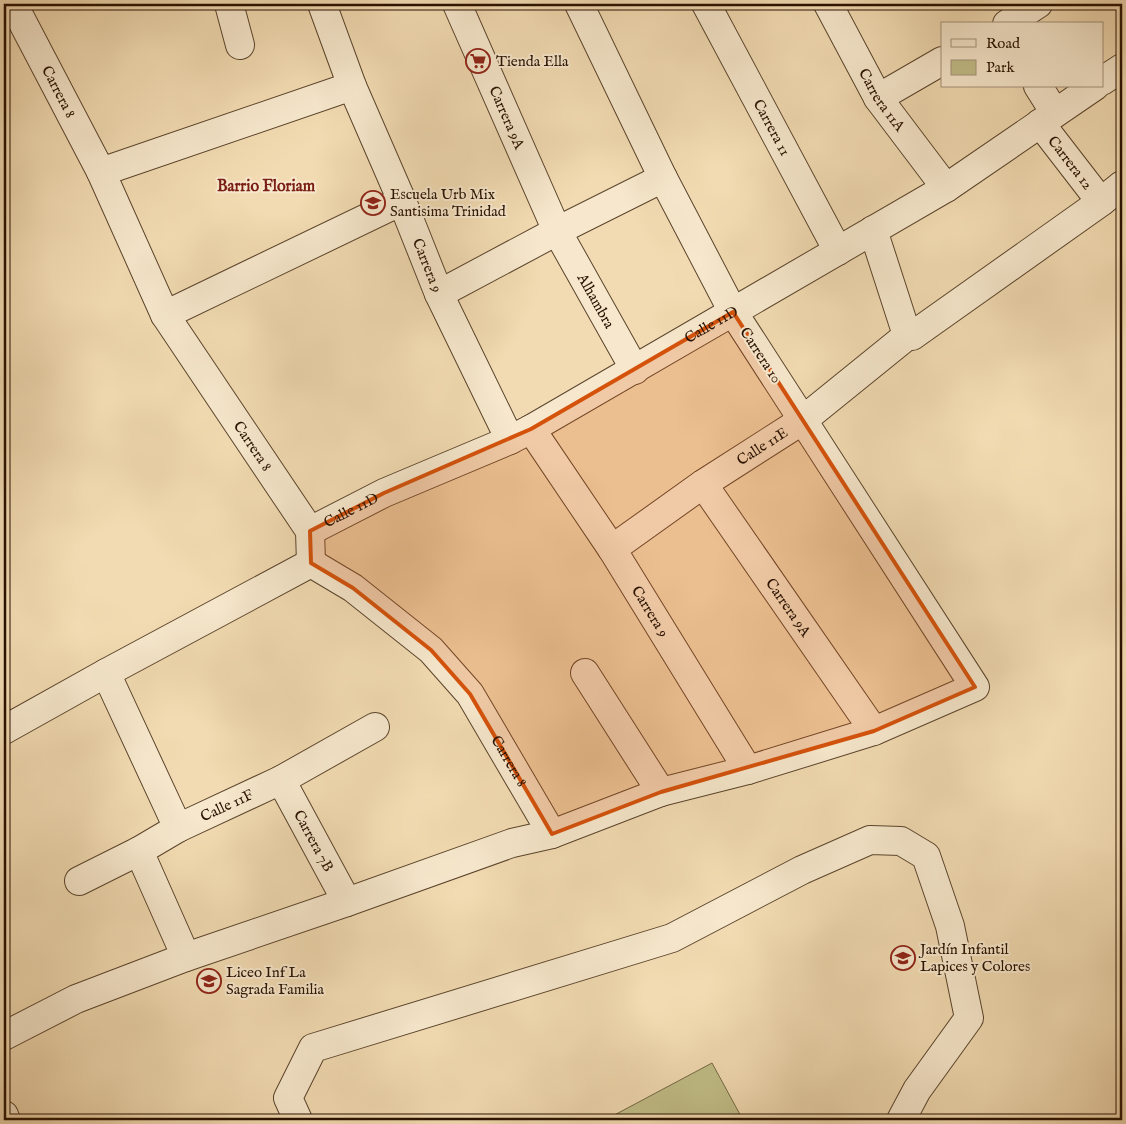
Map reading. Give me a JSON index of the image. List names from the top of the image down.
{
  "streets": {
    "street": [
      "Carrera 8",
      "Carrera 11A",
      "Carrera 9A",
      "Carrera 11",
      "Carrera 12",
      "Carrera 9",
      "Alhambra",
      "Calle 11D",
      "Carrera 10",
      "Calle 11E",
      "Calle 11F",
      "Carrera 7B"
    ]
  },
  "crossings": [
    ["Carrera 8", "Calle 11D"],
    ["Carrera 11A", "Calle 11D"],
    ["Carrera 9A", "Alhambra"],
    ["Carrera 9A", "Carrera 10"],
    ["Carrera 9A", "Calle 11E"],
    ["Carrera 11", "Calle 11D"],
    ["Carrera 12", "Calle 11D"],
    ["Carrera 12", "Calle 11E"],
    ["Carrera 9", "Calle 11D"],
    ["Carrera 9", "Calle 11E"],
    ["Alhambra", "Calle 11D"],
    ["Calle 11D", "Carrera 10"],
    ["Carrera 10", "Calle 11E"],
    ["Calle 11F", "Carrera 7B"]
  ],
  "districts": ["Barrio Floriam"],
  "places": {
    "supermarket": ["Tienda Ella"],
    "school or university": ["Escuela Urb Mix Santisima Trinidad", "Jardín Infantil Lapices y Colores", "Liceo Inf La Sagrada Familia"]
  },
  "legend": ["Road", "Park"]
}
